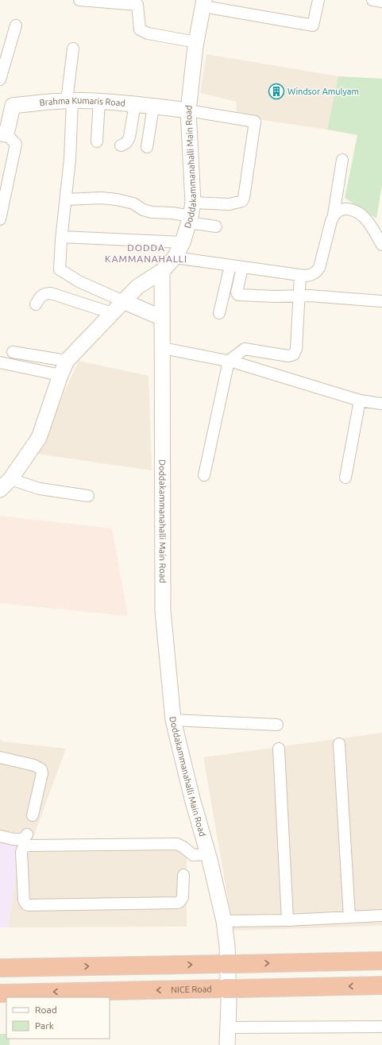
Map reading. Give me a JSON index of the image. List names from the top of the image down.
{
  "streets": {
    "highway": ["NICE Road"],
    "street": ["Brahma Kumaris Road", "Doddakammanahalli Main Road"]
  },
  "crossings": [
    ["Brahma Kumaris Road", "Doddakammanahalli Main Road"]
  ],
  "districts": ["DODDA KAMMANAHALLI"],
  "places": {
    "building": ["Windsor Amulyam"]
  },
  "legend": ["Road", "Park"]
}
